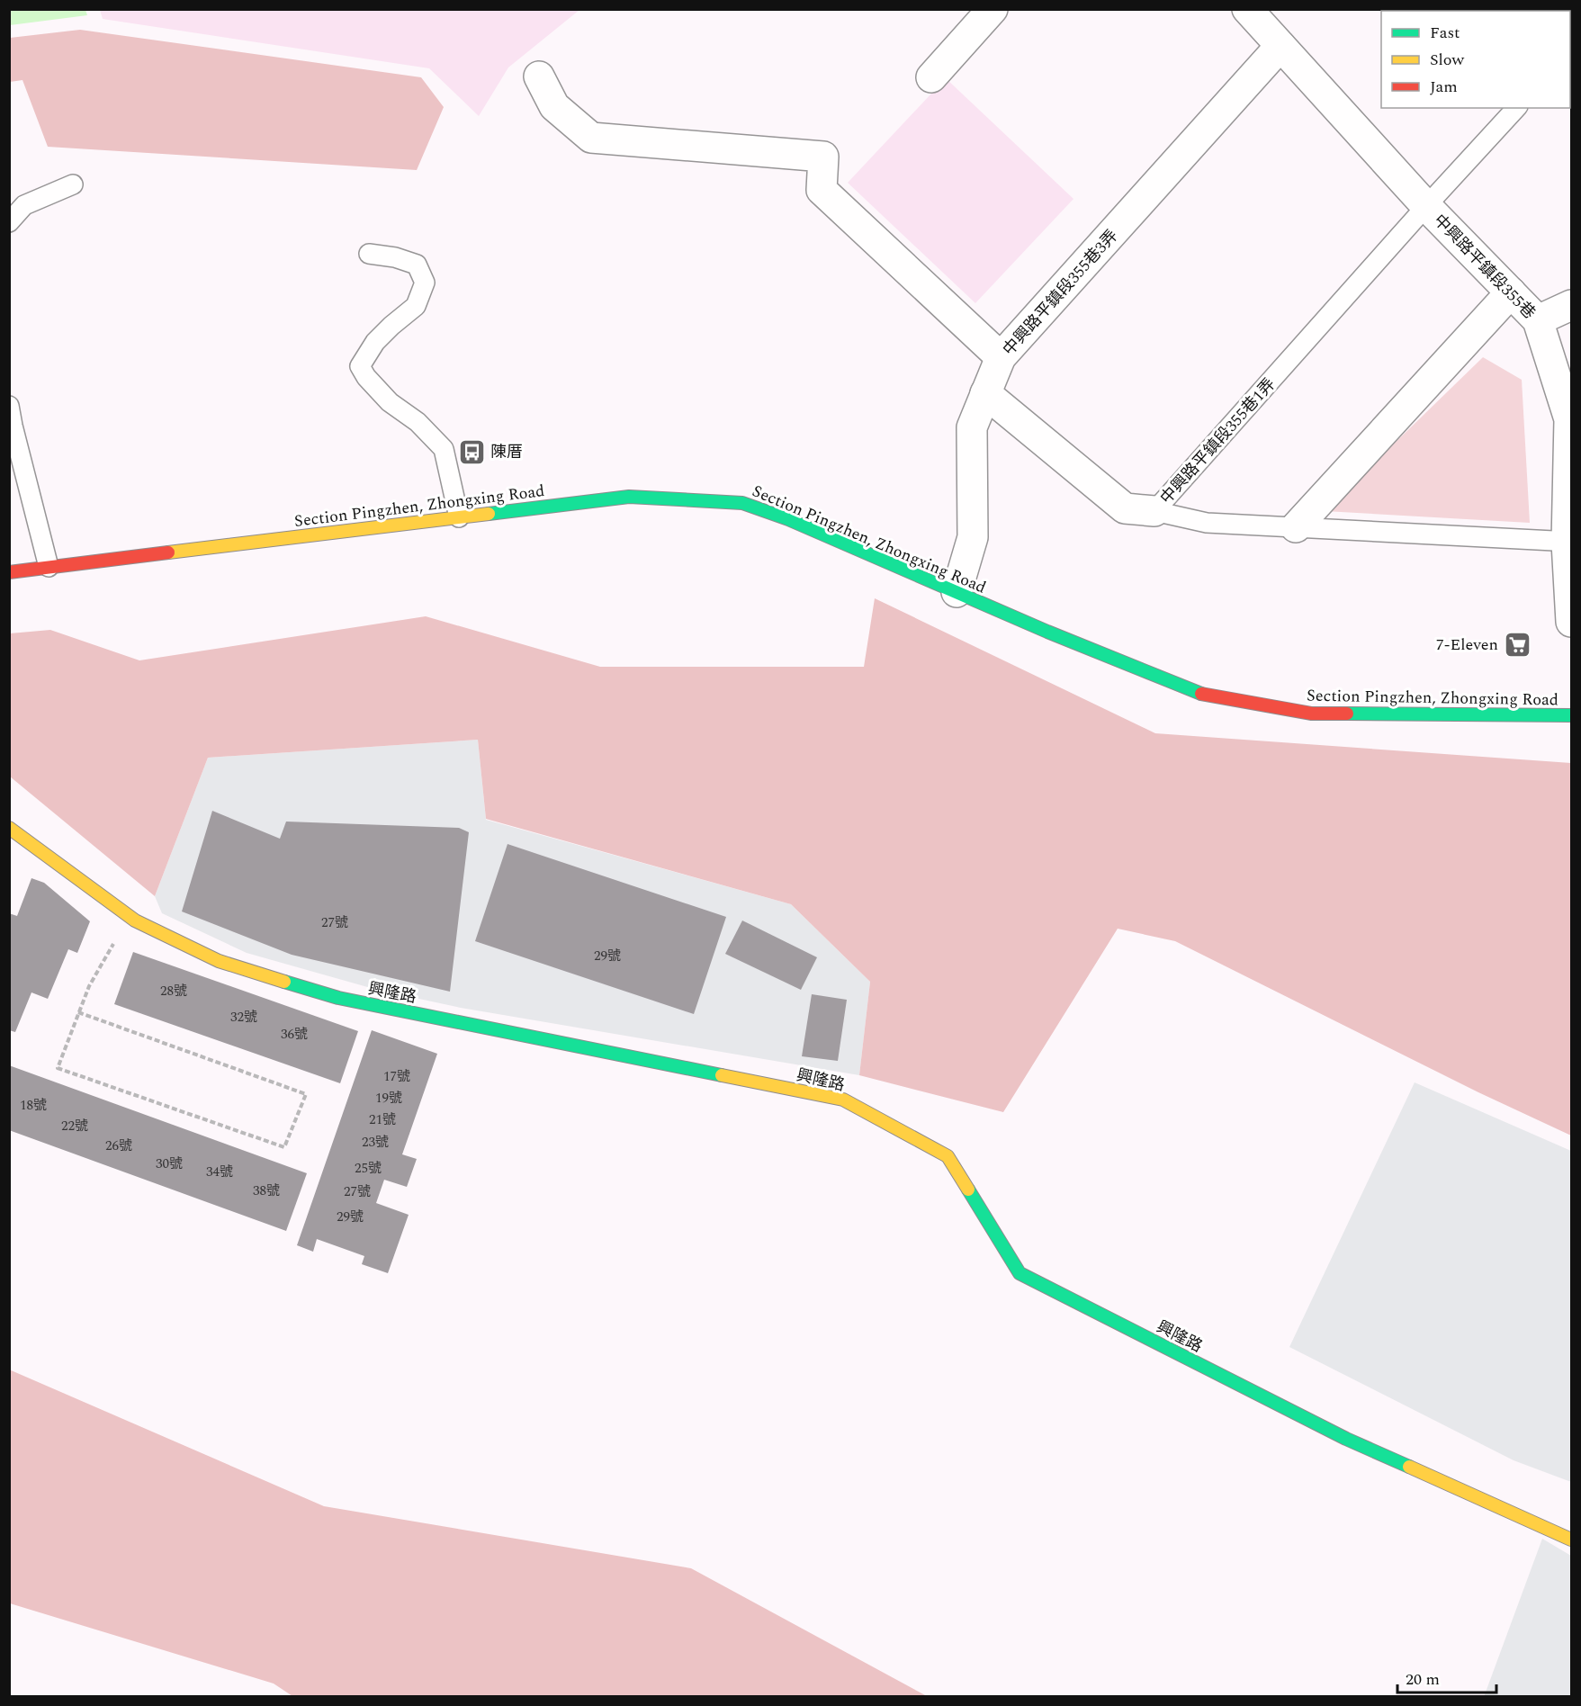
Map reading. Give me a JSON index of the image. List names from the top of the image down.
{
  "streets": {
    "street": [
      "中興路平鎮段355巷",
      "中興路平鎮段355巷3弄",
      "Section Pingzhen, Zhongxing Road",
      "興隆路"
    ],
    "lane": ["中興路平鎮段355巷1弄"]
  },
  "crossings": [
    ["中興路平鎮段355巷", "中興路平鎮段355巷3弄"],
    ["中興路平鎮段355巷", "中興路平鎮段355巷1弄"],
    ["中興路平鎮段355巷3弄", "Section Pingzhen, Zhongxing Road"]
  ],
  "places": {
    "bus stop": ["陳厝"],
    "supermarket": ["7-Eleven"]
  },
  "house_numbers": [
    "27號",
    "29號",
    "28號",
    "32號",
    "36號",
    "17號",
    "19號",
    "18號",
    "21號",
    "22號",
    "23號",
    "26號",
    "30號",
    "25號",
    "34號",
    "38號",
    "27號",
    "29號"
  ],
  "legend": ["Fast", "Slow", "Jam"],
  "scale_bar": "20 m"
}
